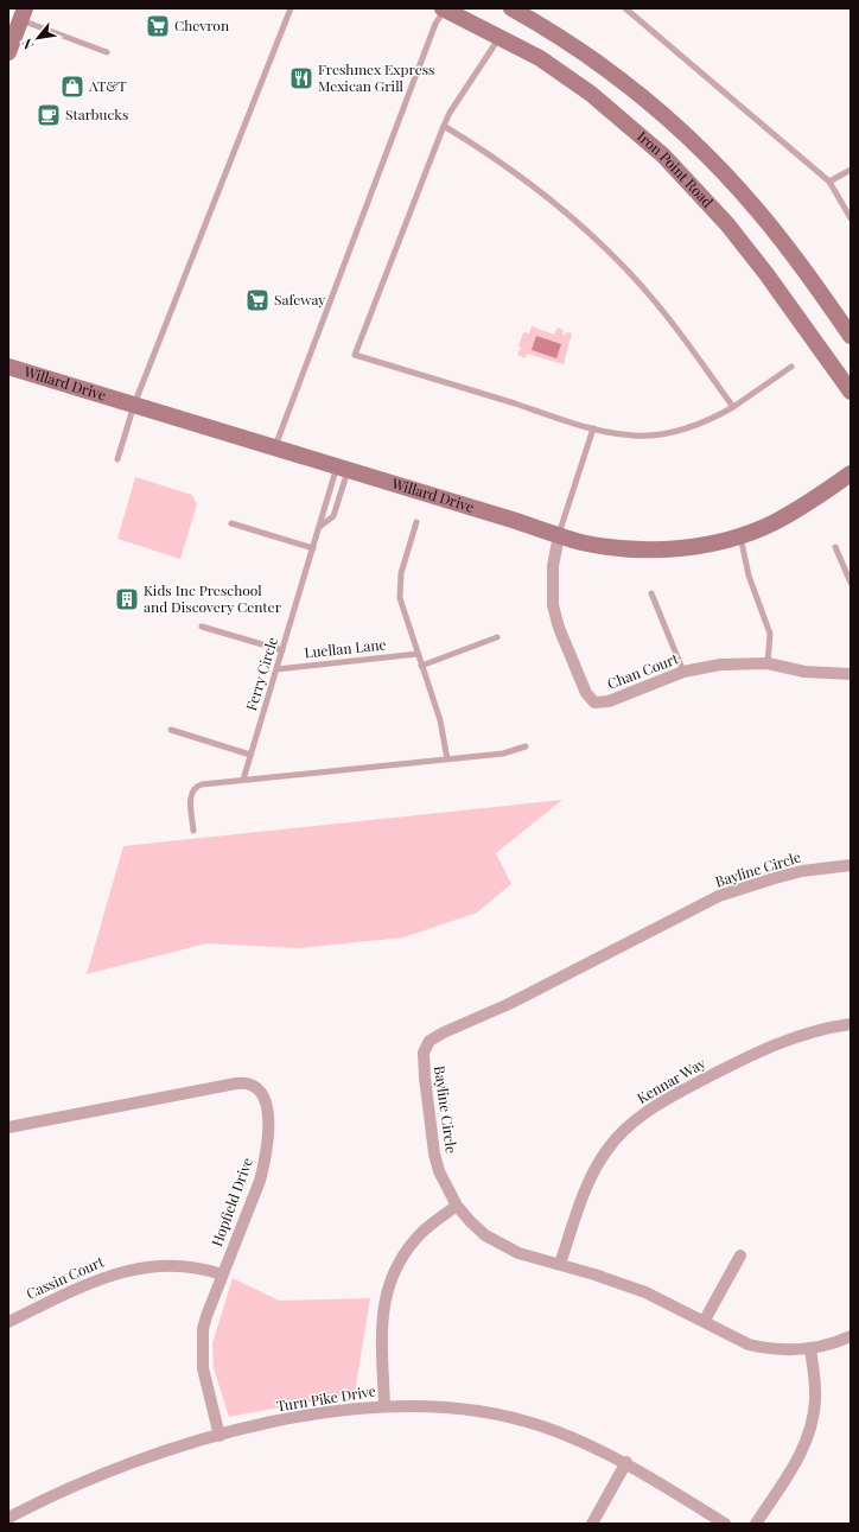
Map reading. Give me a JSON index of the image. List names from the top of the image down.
{
  "streets": {
    "main road": ["Iron Point Road", "Willard Drive"],
    "street": [
      "Chan Court",
      "Bayline Circle",
      "Kennar Way",
      "Hopfield Drive",
      "Cassin Court",
      "Turn Pike Drive"
    ],
    "lane": ["Luellan Lane", "Ferry Circle"]
  },
  "crossings": [
    ["Willard Drive", "Chan Court"],
    ["Willard Drive", "Ferry Circle"],
    ["Luellan Lane", "Ferry Circle"],
    ["Bayline Circle", "Kennar Way"],
    ["Hopfield Drive", "Cassin Court"],
    ["Hopfield Drive", "Turn Pike Drive"]
  ],
  "places": {
    "supermarket": ["Chevron", "Safeway"],
    "restaurant": ["Freshmex Express Mexican Grill"],
    "shop": ["AT&T"],
    "cafe": ["Starbucks"],
    "building": ["Kids Inc Preschool and Discovery Center"]
  },
  "north": "bottom left"
}
